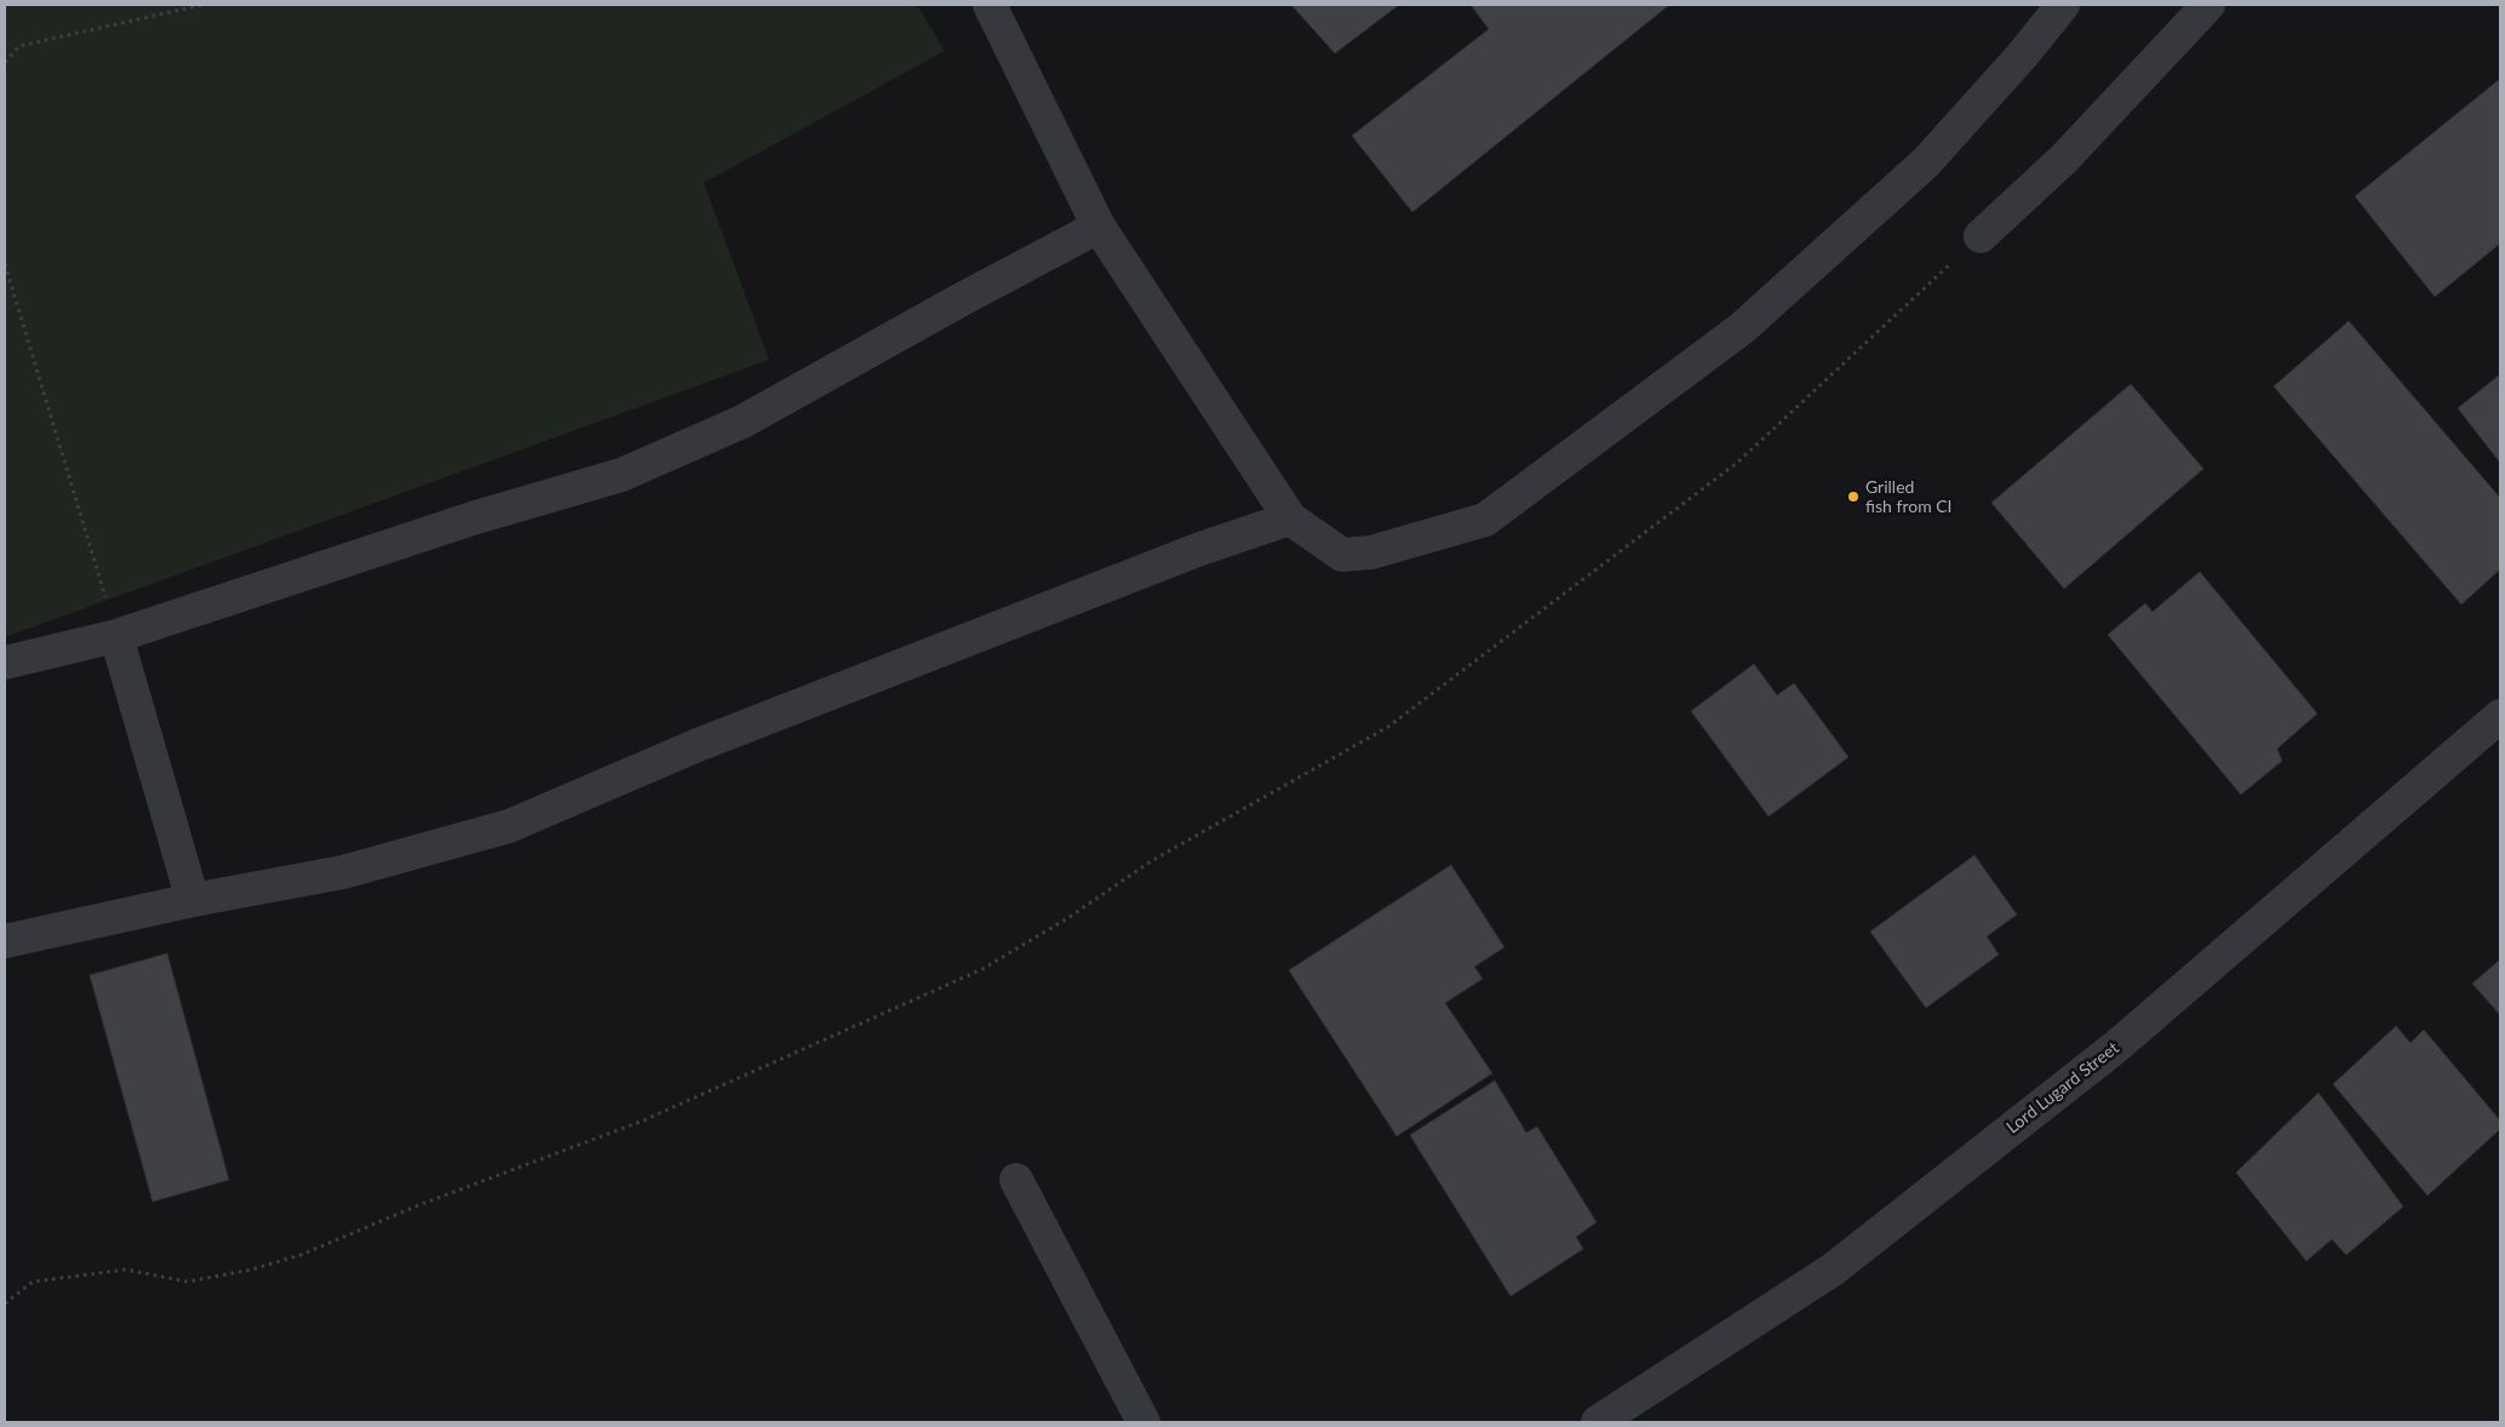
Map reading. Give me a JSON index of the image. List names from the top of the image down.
{
  "streets": {
    "street": ["Lord Lugard Street"]
  },
  "places": ["Grilled fish from CI"]
}
